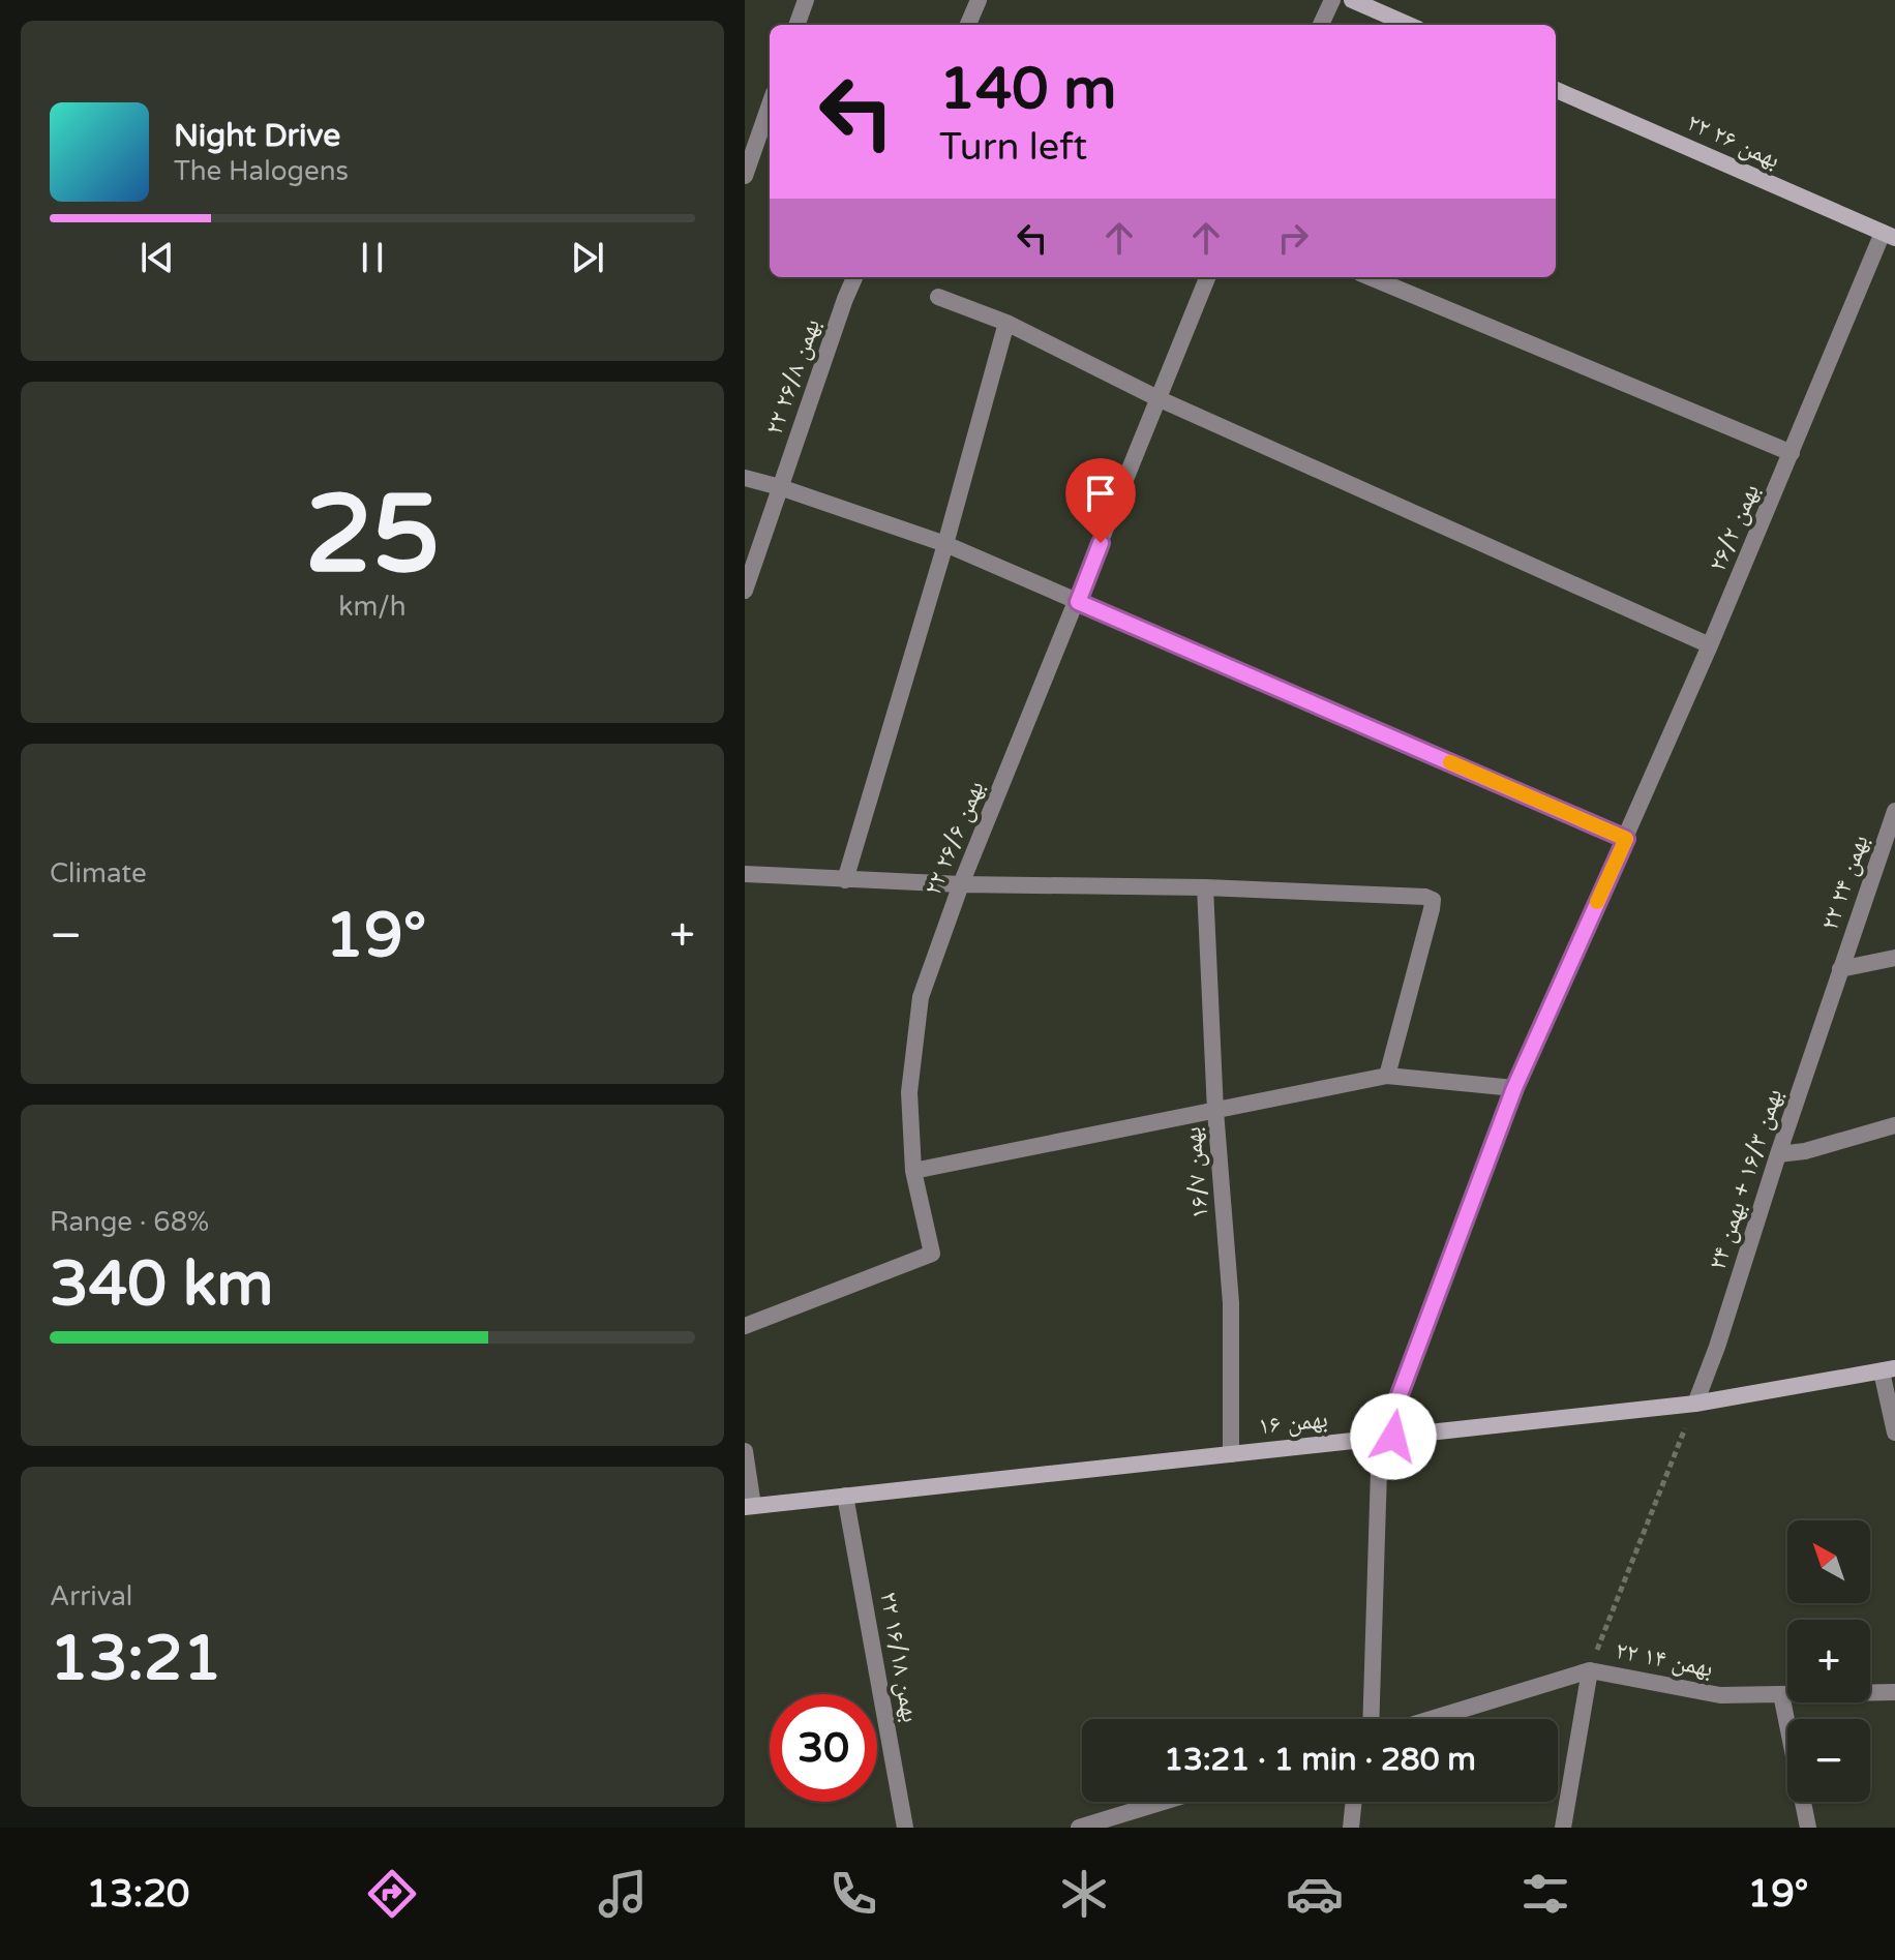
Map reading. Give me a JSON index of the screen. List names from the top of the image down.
{
  "streets": {
    "street": [
      "۲۲ بهمن ۲۶",
      "۲۲ بهمن ۲۶/۸",
      "بهمن ۲۶/۲",
      "۲۲ بهمن ۲۶/۶",
      "۲۲ بهمن ۲۴",
      "بهمن ۱۶/۷",
      "بهمن ۱۶/۳ + بهمن ۲۴",
      "بهمن ۱۶",
      "۲۲ بهمن ۱۶/۱۸",
      "۲۲ بهمن ۱۴"
    ]
  },
  "crossings": [
    ["۲۲ بهمن ۲۶", "بهمن ۲۶/۲"],
    ["بهمن ۲۶/۲", "بهمن ۱۶"],
    ["۲۲ بهمن ۲۴", "بهمن ۱۶/۳ + بهمن ۲۴"],
    ["بهمن ۱۶/۷", "بهمن ۱۶"],
    ["بهمن ۱۶/۳ + بهمن ۲۴", "بهمن ۱۶"],
    ["بهمن ۱۶", "۲۲ بهمن ۱۶/۱۸"]
  ],
  "north": "top left",
  "page": {
    "turn": ["140 m", "Turn left"],
    "song": ["Night Drive", "The Halogens"],
    "tile": [
      ["25", "km/h"],
      "Climate",
      ["Range · 68%", "340 km"],
      ["Arrival", "13:21"]
    ],
    "heat": ["−", "19°", "+"],
    "map_buttons": ["+", "−"],
    "limit": "30",
    "trip": "13:21 · 1 min · 280 m",
    "tabs": ["13:20", "19°"]
  }
}
